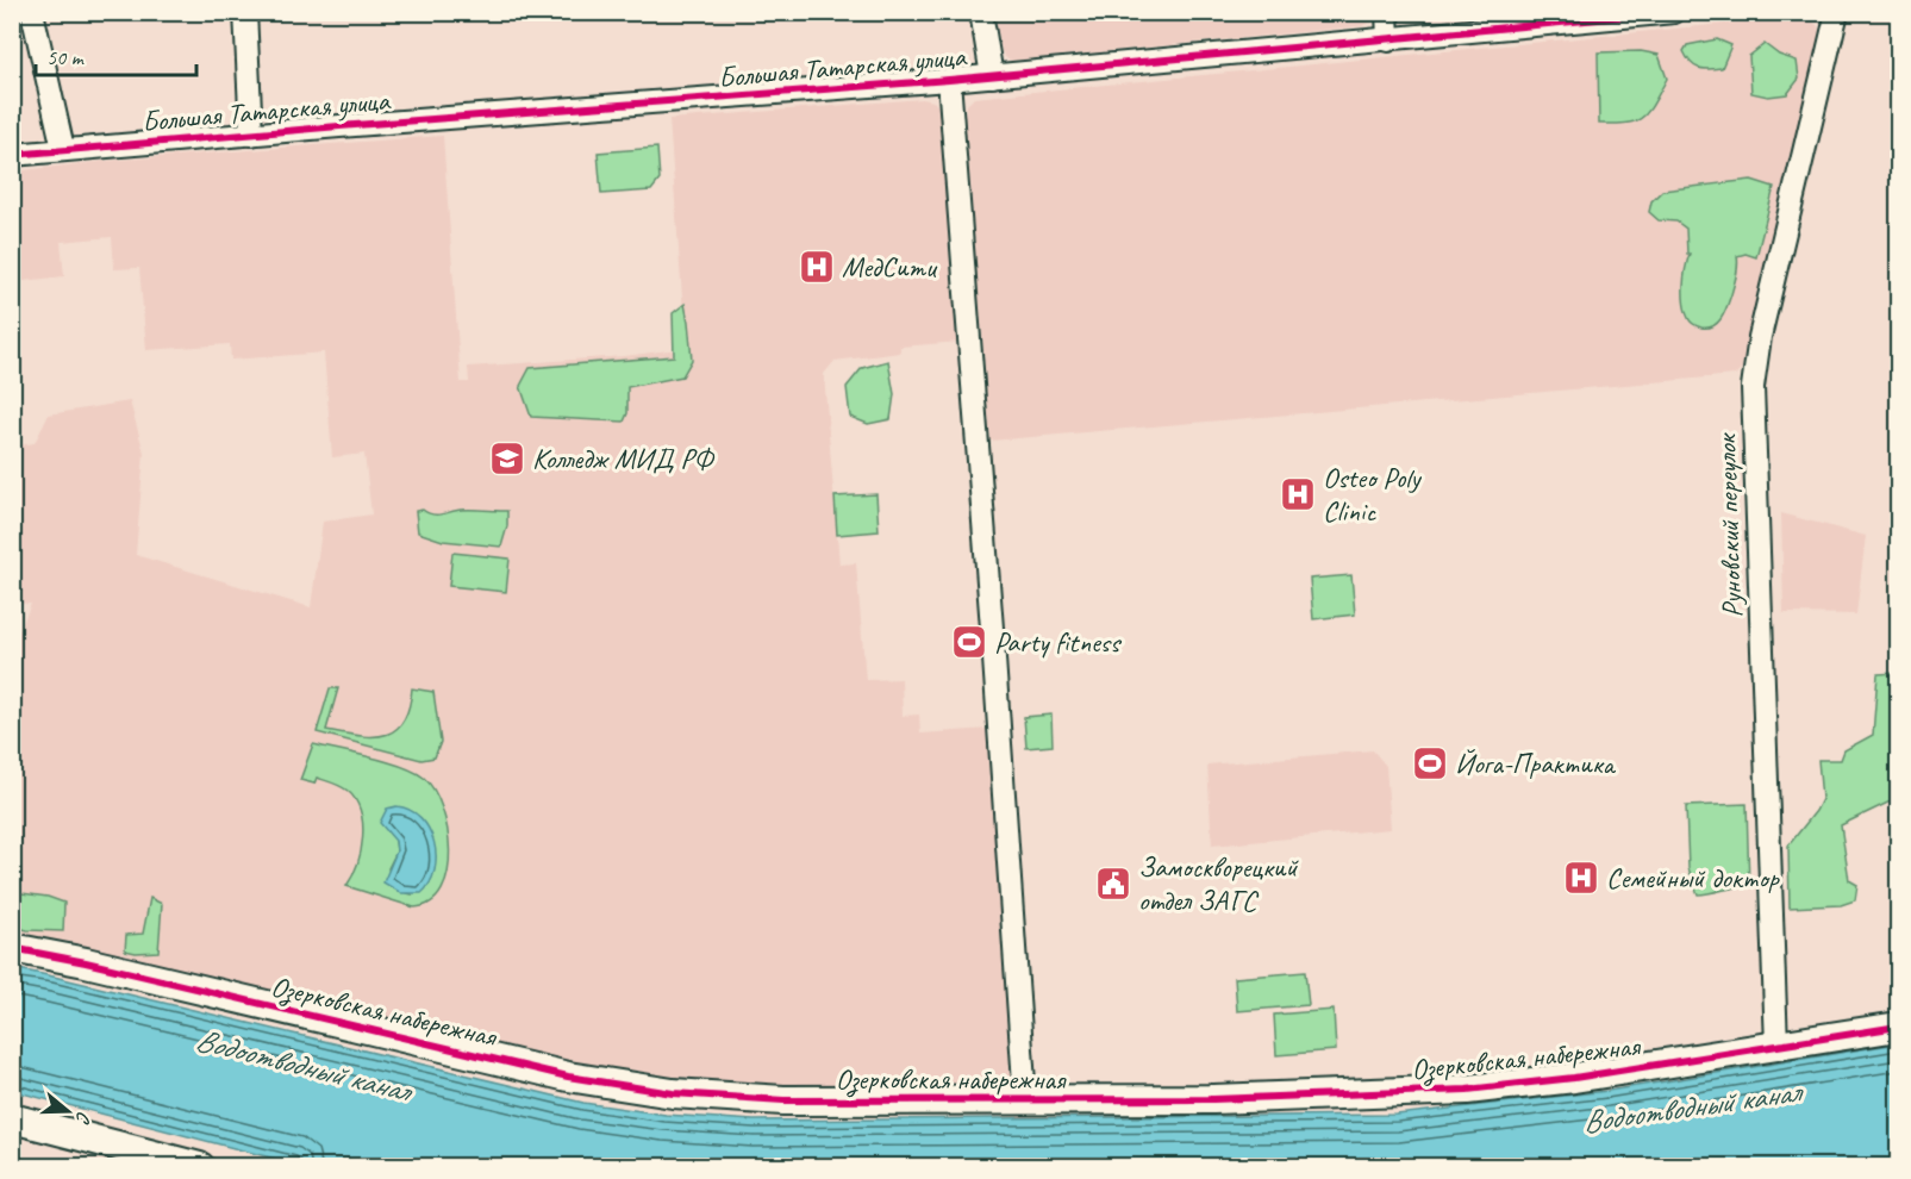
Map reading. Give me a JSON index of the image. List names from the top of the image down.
{
  "streets": {
    "street": ["Большая Татарская улица", "Руновский переулок", "Озерковская набережная"]
  },
  "crossings": [
    ["Руновский переулок", "Озерковская набережная"]
  ],
  "water": ["Водоотводный канал"],
  "places": {
    "hospital": ["МедСити", "Osteo Poly Clinic", "Семейный доктор"],
    "school or university": ["Колледж МИД РФ"],
    "sports": ["Party fitness", "Йога-Практика"],
    "public building": ["Замоскворецкий отдел ЗАГС"]
  },
  "scale_bar": "50 m",
  "north": "right"
}
